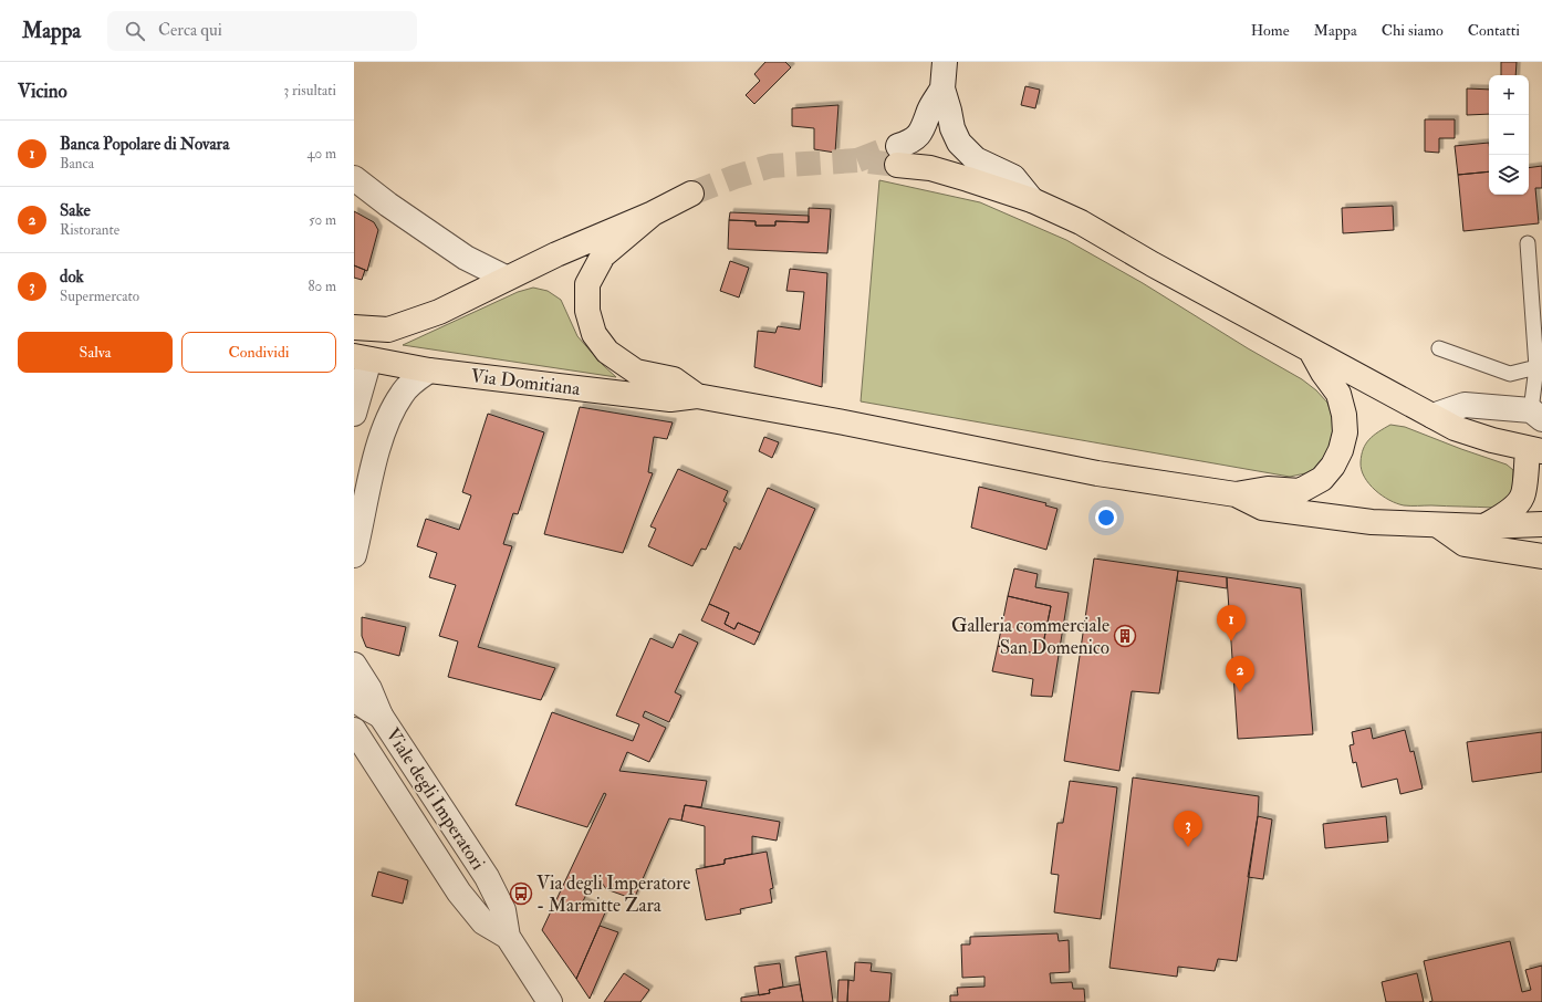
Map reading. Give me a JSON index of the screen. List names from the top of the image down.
{
  "streets": {
    "main road": ["Via Domitiana"],
    "street": ["Viale degli Imperatori"]
  },
  "places": {
    "building": ["Galleria commerciale San Domenico"],
    "bus stop": ["Via degli Imperatore - Marmitte Zara"]
  },
  "page": {
    "header": "Mappa",
    "search": "Cerca qui",
    "nav": [
      "Home",
      "Mappa",
      "Chi siamo",
      "Contatti"
    ],
    "heading": ["Vicino", "3 risultati"],
    "map_buttons": ["+", "−"],
    "list": [
      {
        "mark": "1",
        "name": "Banca Popolare di Novara",
        "note": "Banca",
        "value": "40 m"
      },
      {
        "mark": "2",
        "name": "Sake",
        "note": "Ristorante",
        "value": "50 m"
      },
      {
        "mark": "3",
        "name": "dok",
        "note": "Supermercato",
        "value": "80 m"
      }
    ],
    "buttons": ["Salva", "Condividi"],
    "pins": ["1", "2", "3"]
  }
}
